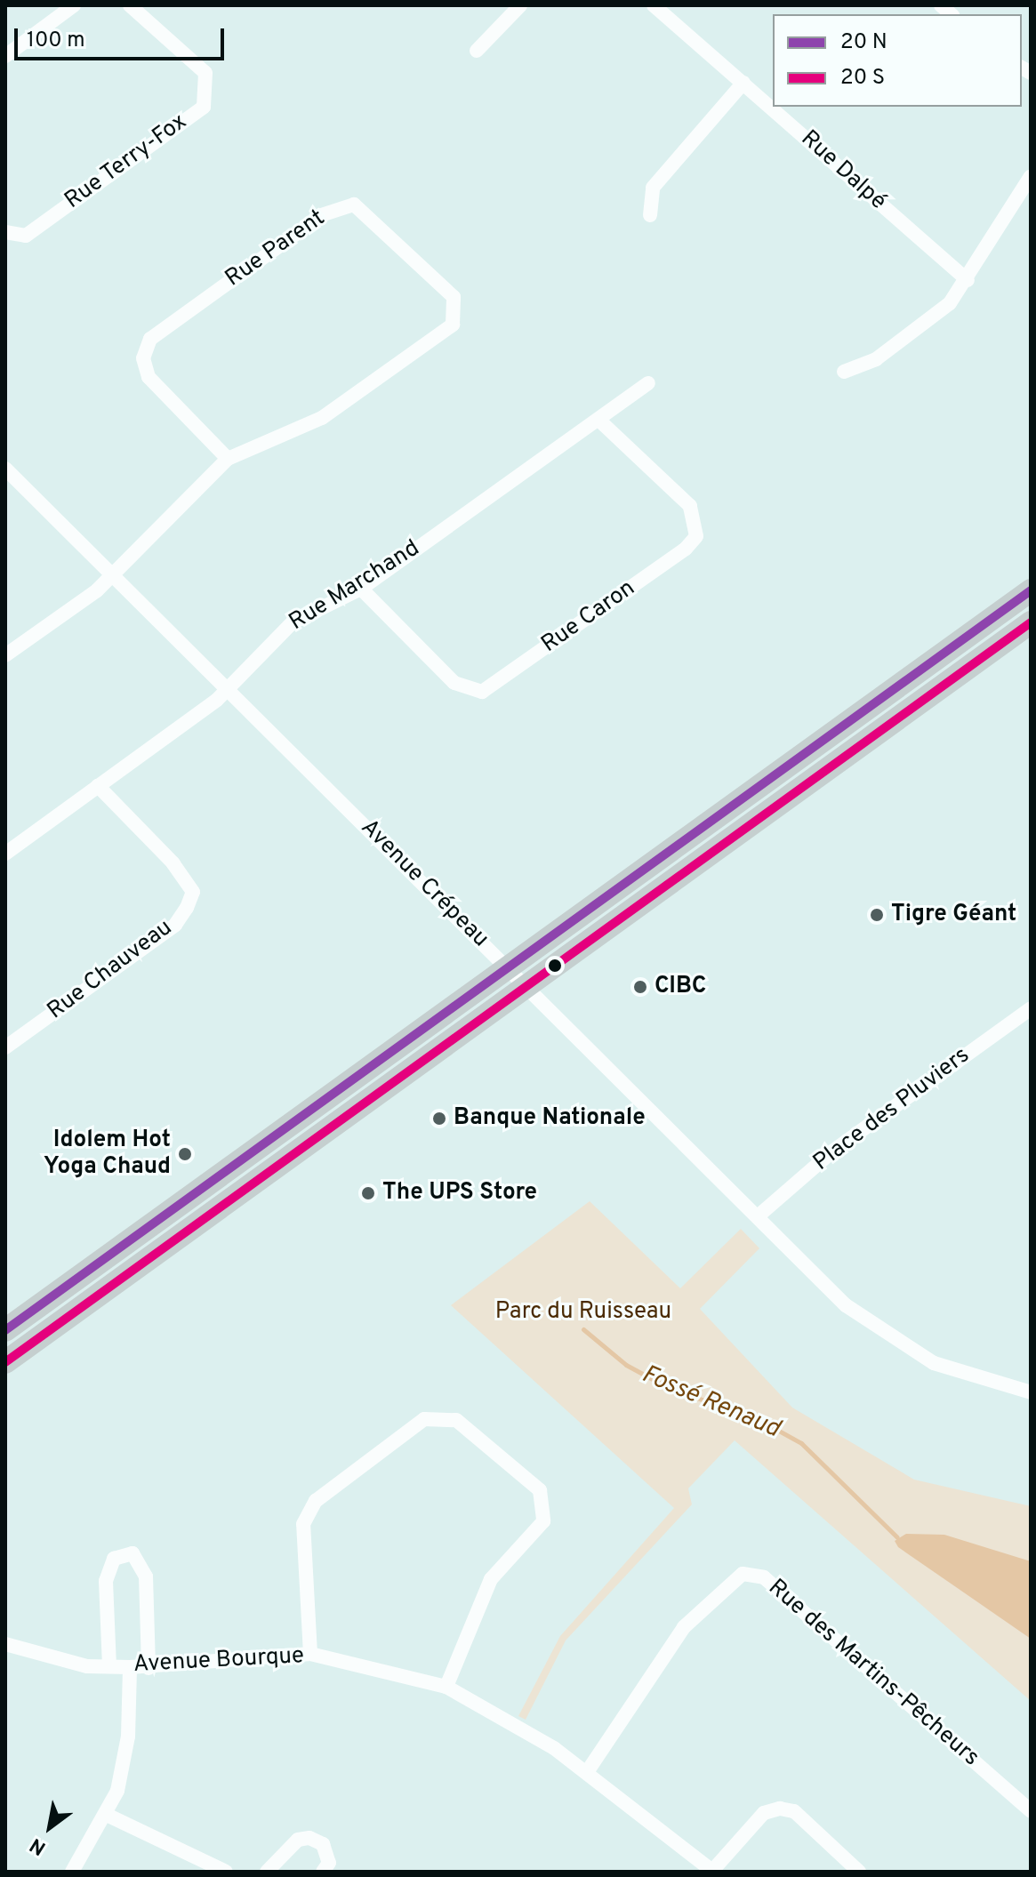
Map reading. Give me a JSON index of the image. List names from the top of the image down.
{
  "streets": {
    "street": [
      "Rue Terry-Fox",
      "Rue Dalpé",
      "Rue Parent",
      "Rue Marchand",
      "Rue Caron",
      "Avenue Crépeau",
      "Rue Chauveau",
      "Place des Pluviers",
      "Avenue Bourque",
      "Rue des Martins-Pêcheurs"
    ]
  },
  "crossings": [
    ["Rue Parent", "Avenue Crépeau"],
    ["Rue Marchand", "Rue Caron"],
    ["Rue Marchand", "Avenue Crépeau"],
    ["Rue Marchand", "Rue Chauveau"],
    ["Avenue Crépeau", "Place des Pluviers"],
    ["Avenue Bourque", "Rue des Martins-Pêcheurs"]
  ],
  "water": ["Fossé Renaud"],
  "parks": ["Parc du Ruisseau"],
  "places": [
    "Tigre Géant",
    "CIBC",
    "Banque Nationale",
    "Idolem Hot Yoga Chaud",
    "The UPS Store"
  ],
  "legend": ["20 N", "20 S"],
  "scale_bar": "100 m",
  "north": "bottom left"
}
